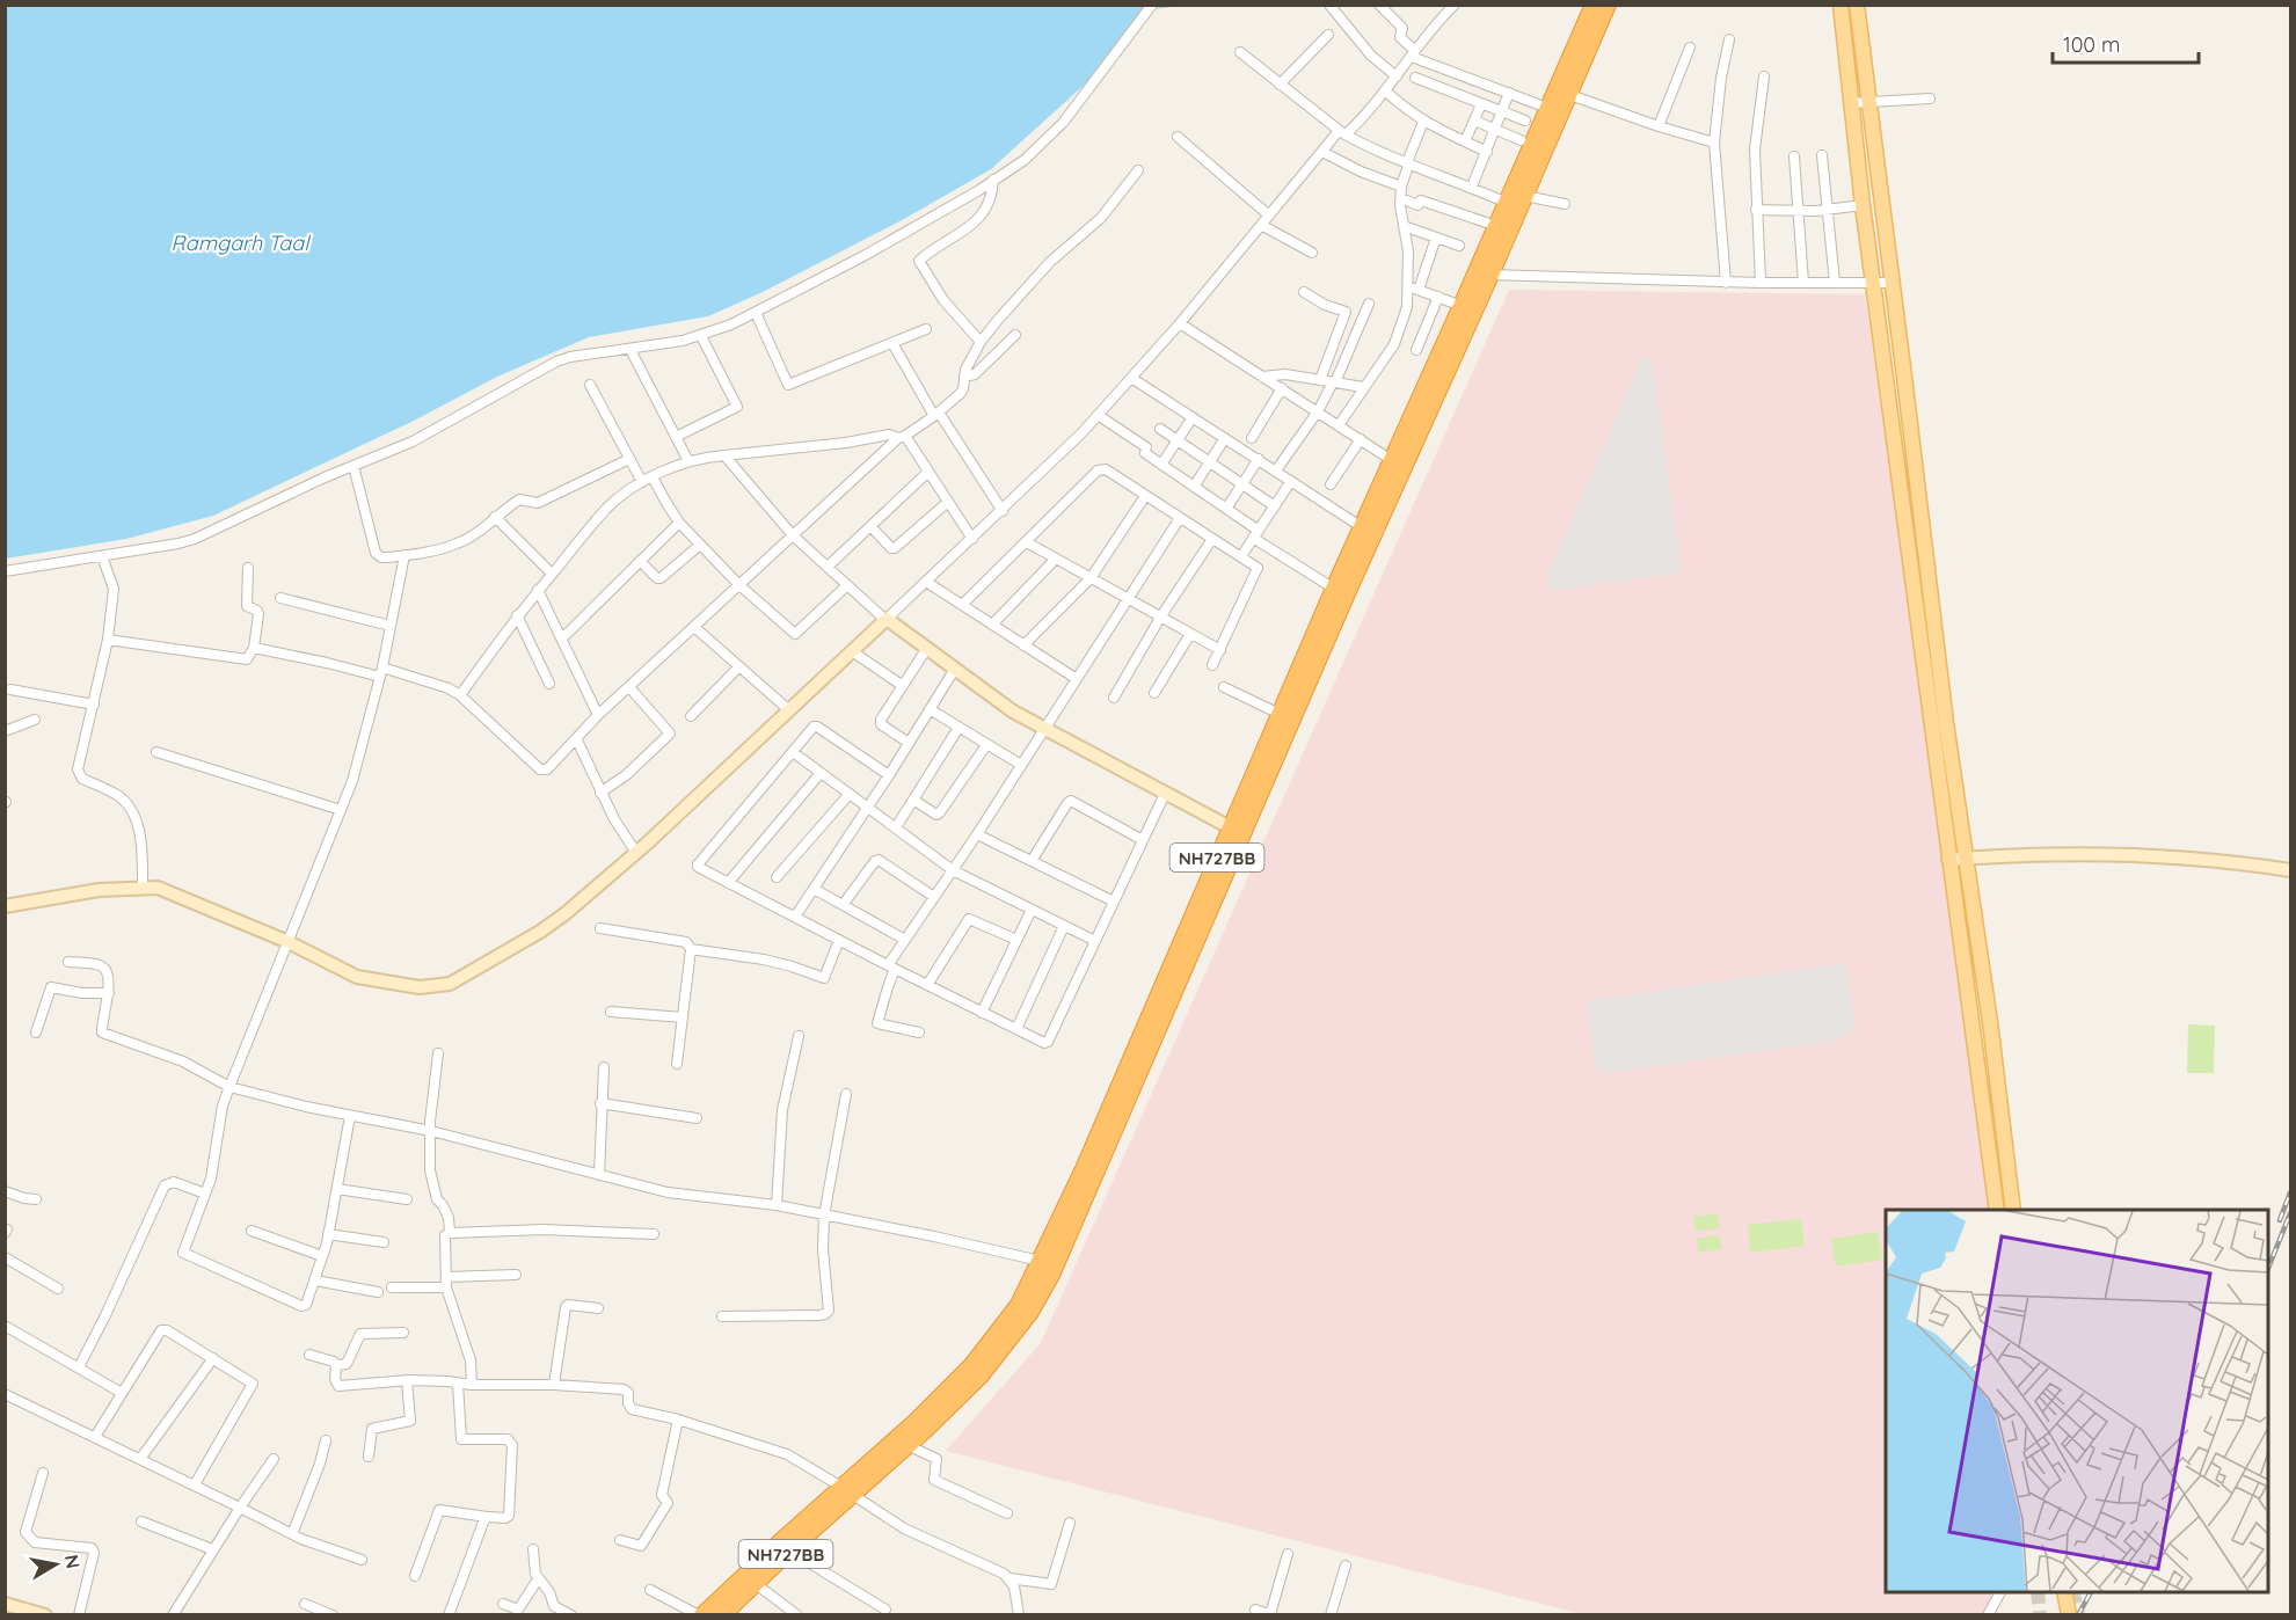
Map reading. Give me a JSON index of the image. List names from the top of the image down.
{
  "streets": {
    "highway": ["NH727BB"]
  },
  "water": ["Ramgarh Taal"],
  "scale_bar": "100 m",
  "north": "right"
}
